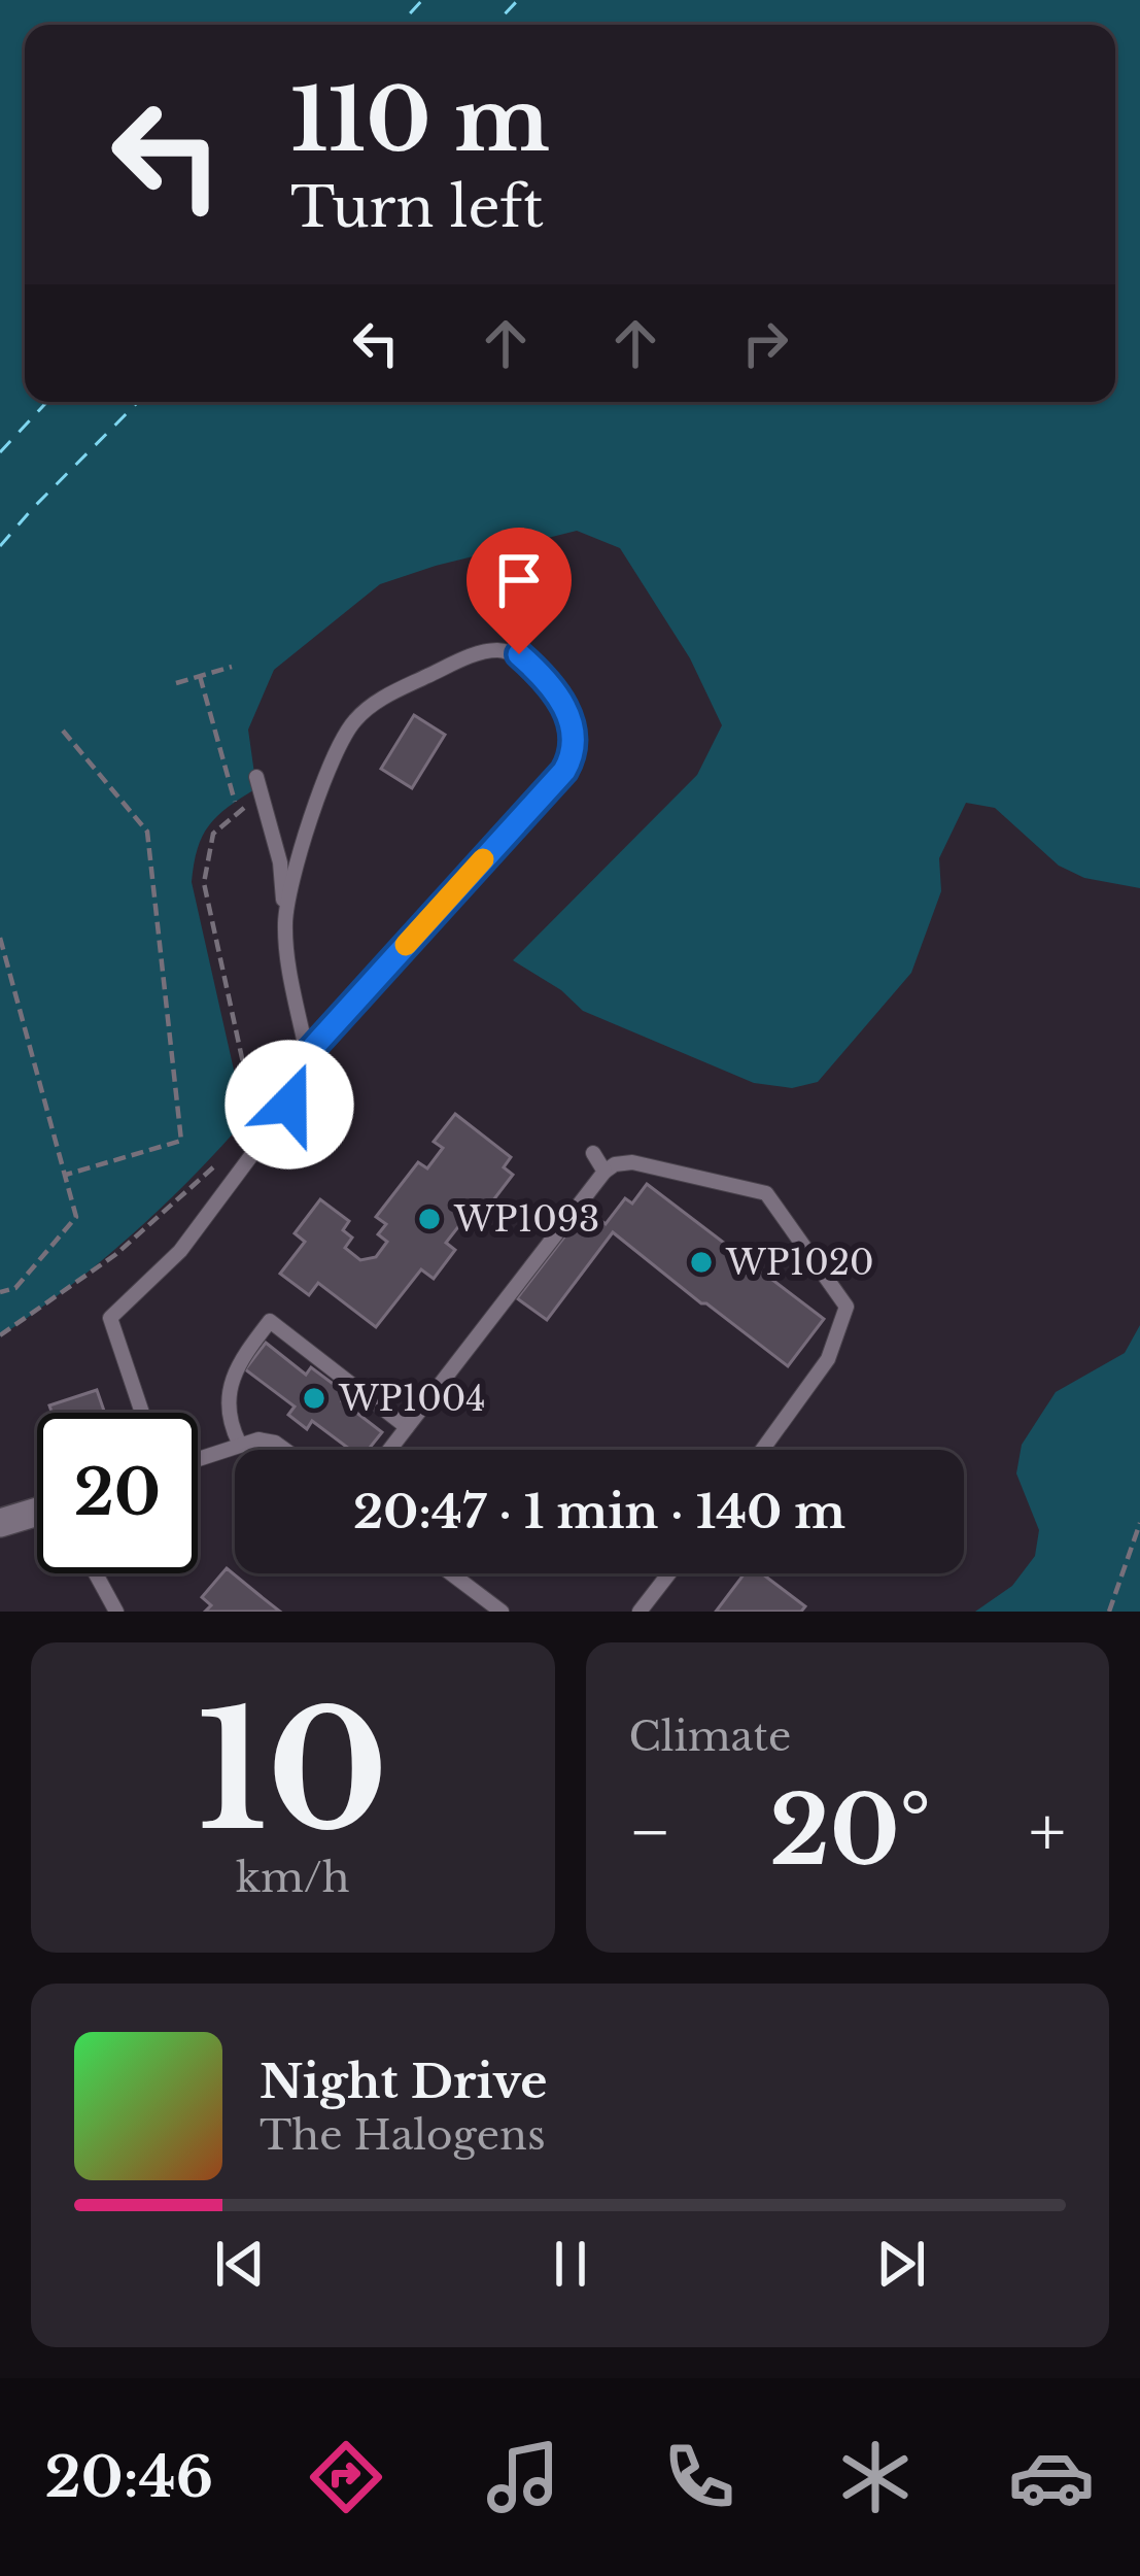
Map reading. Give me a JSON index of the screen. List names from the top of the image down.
{
  "places": ["WP1093", "WP1020", "WP1004"],
  "page": {
    "turn": ["110 m", "Turn left"],
    "limit": "20",
    "trip": "20:47 · 1 min · 140 m",
    "tile": [
      ["10", "km/h"],
      "Climate"
    ],
    "heat": ["−", "20°", "+"],
    "song": ["Night Drive", "The Halogens"],
    "tabs": "20:46"
  }
}
